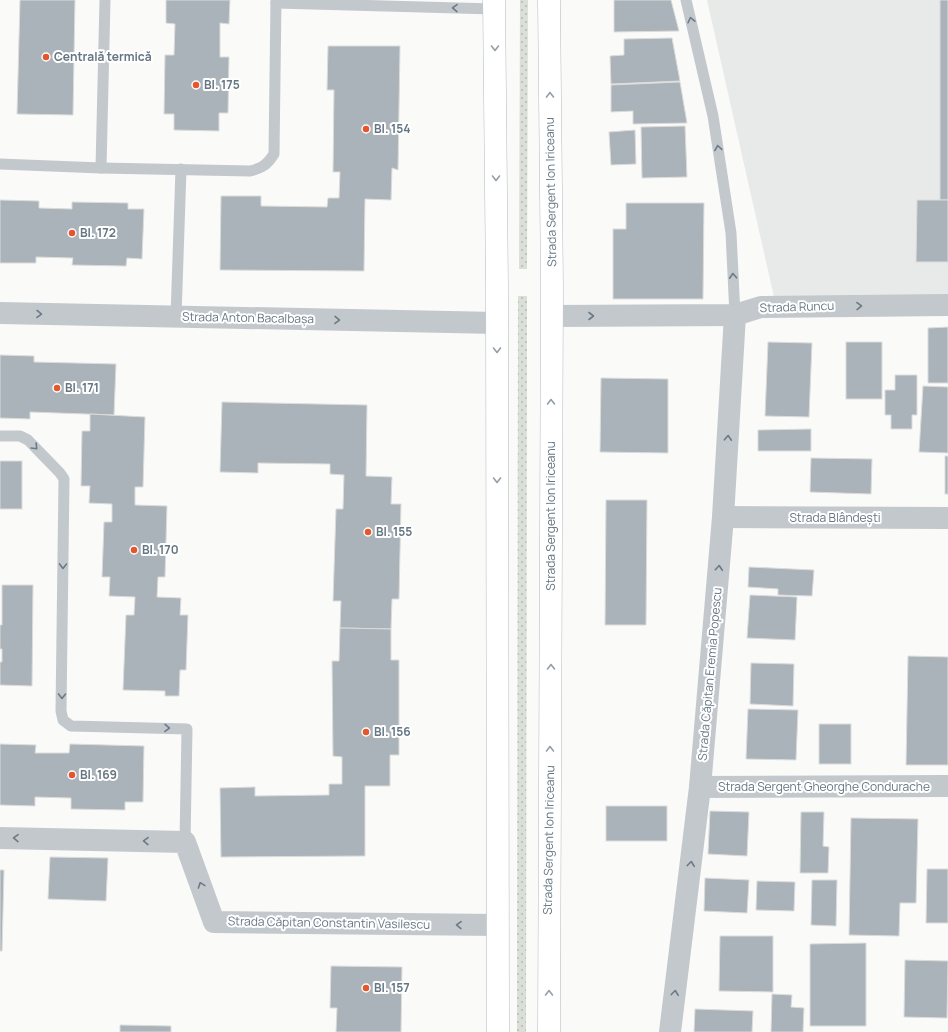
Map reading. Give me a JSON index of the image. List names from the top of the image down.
{
  "streets": {
    "main road": ["Strada Sergent Ion Iriceanu"],
    "street": [
      "Strada Runcu",
      "Strada Anton Bacalbașa",
      "Strada Blândești",
      "Strada Căpitan Eremia Popescu",
      "Strada Sergent Gheorghe Condurache",
      "Strada Căpitan Constantin Vasilescu"
    ]
  },
  "crossings": [
    ["Strada Sergent Ion Iriceanu", "Strada Runcu"],
    ["Strada Runcu", "Strada Căpitan Eremia Popescu"],
    ["Strada Blândești", "Strada Căpitan Eremia Popescu"],
    ["Strada Căpitan Eremia Popescu", "Strada Sergent Gheorghe Condurache"]
  ],
  "one_way": [
    "Strada Runcu",
    "Strada Anton Bacalbașa",
    "Strada Căpitan Eremia Popescu",
    "Strada Căpitan Constantin Vasilescu"
  ],
  "places": [
    "Centrală termică",
    "Bl. 175",
    "Bl. 154",
    "Bl. 172",
    "Bl. 171",
    "Bl. 155",
    "Bl. 170",
    "Bl. 156",
    "Bl. 169",
    "Bl. 157"
  ]
}
